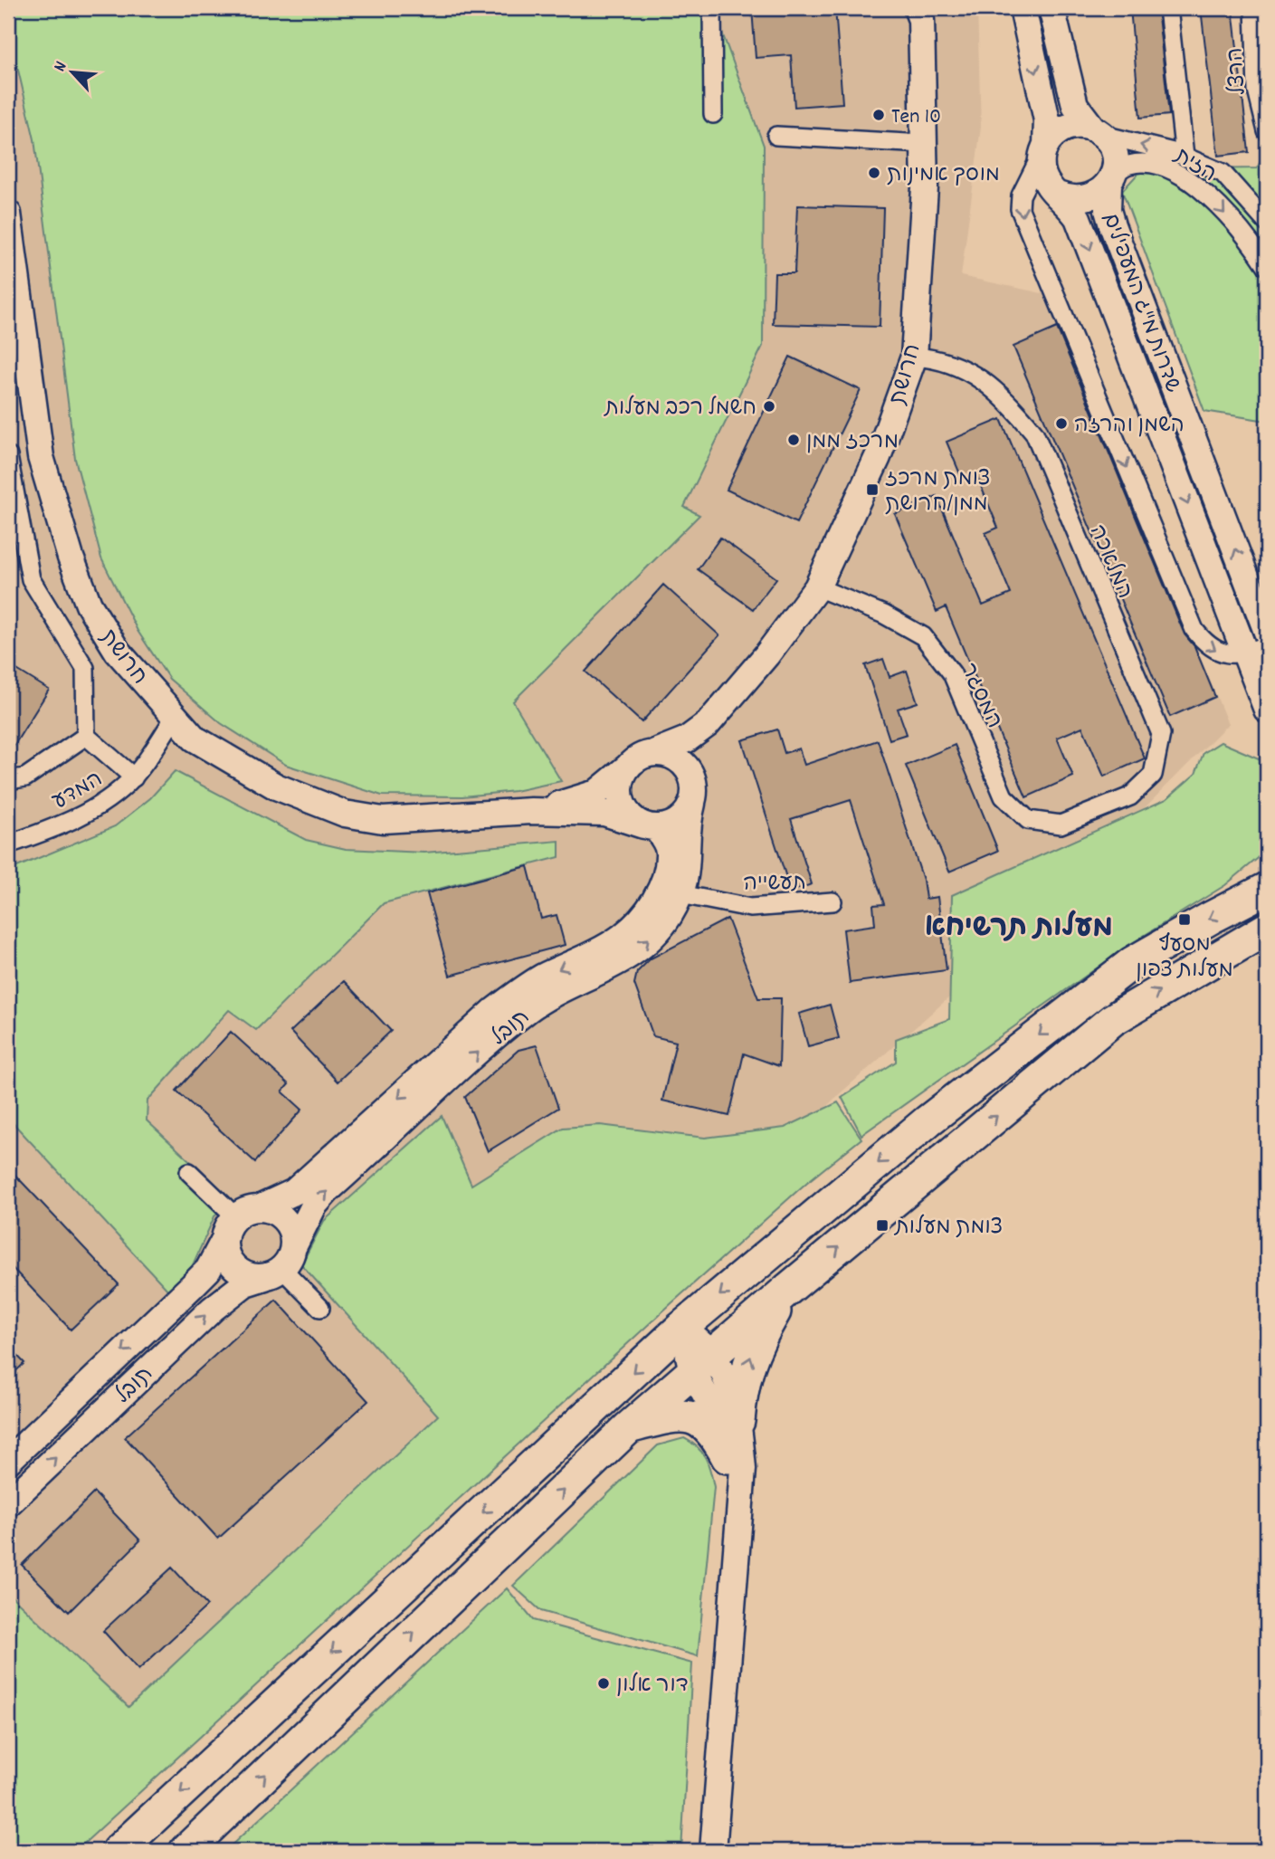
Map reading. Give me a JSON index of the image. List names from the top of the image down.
{
  "streets": {
    "street": [
      "הרצל",
      "הזית",
      "שדרות מ\"ג המעפילים",
      "חרושת",
      "המלאכה",
      "המסגר",
      "המדע",
      "תעשייה",
      "תובל"
    ]
  },
  "crossings": [
    ["הזית", "שדרות מ\"ג המעפילים"],
    ["חרושת", "המלאכה"],
    ["חרושת", "המסגר"],
    ["חרושת", "המדע"],
    ["חרושת", "תובל"],
    ["המלאכה", "המסגר"],
    ["תעשייה", "תובל"]
  ],
  "districts": ["מעלות תרשיחא"],
  "places": {
    "other": [
      "Ten 10",
      "מוסך אמינות",
      "חשמל רכב מעלות",
      "השמן והרזה",
      "מרכז ממן",
      "דור אלון"
    ],
    "transit": ["צומת מרכז ממן/חרושת", "מסעף מעלות צפון", "צומת מעלות"]
  },
  "north": "top left"
}
